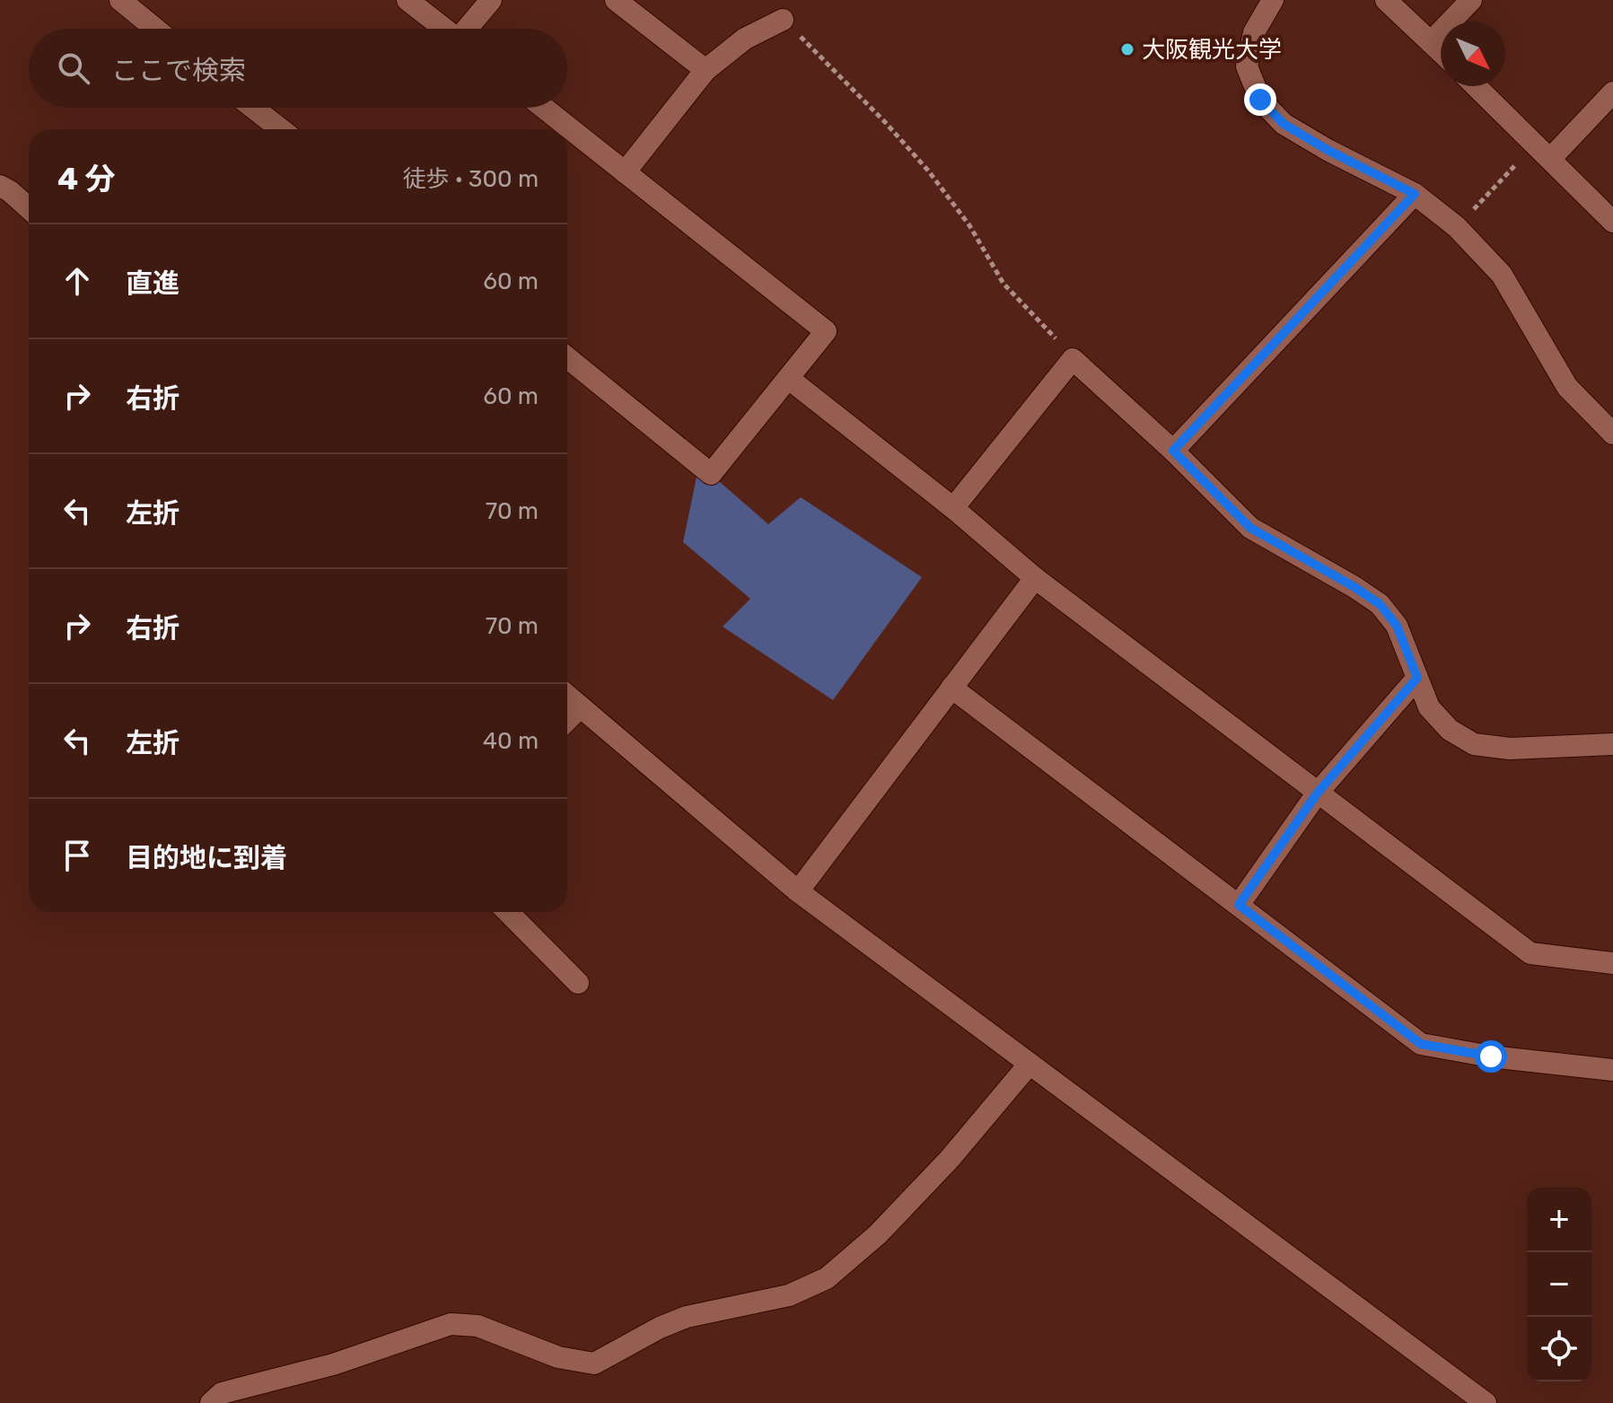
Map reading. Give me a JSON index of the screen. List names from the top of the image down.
{
  "places": ["大阪観光大学"],
  "north": "bottom right",
  "page": {
    "search": "ここで検索",
    "heading": ["4 分", "徒歩 · 300 m"],
    "list": [
      ["直進", "60 m"],
      ["右折", "60 m"],
      ["左折", "70 m"],
      ["右折", "70 m"],
      ["左折", "40 m"],
      "目的地に到着"
    ],
    "map_buttons": ["+", "−"]
  }
}
